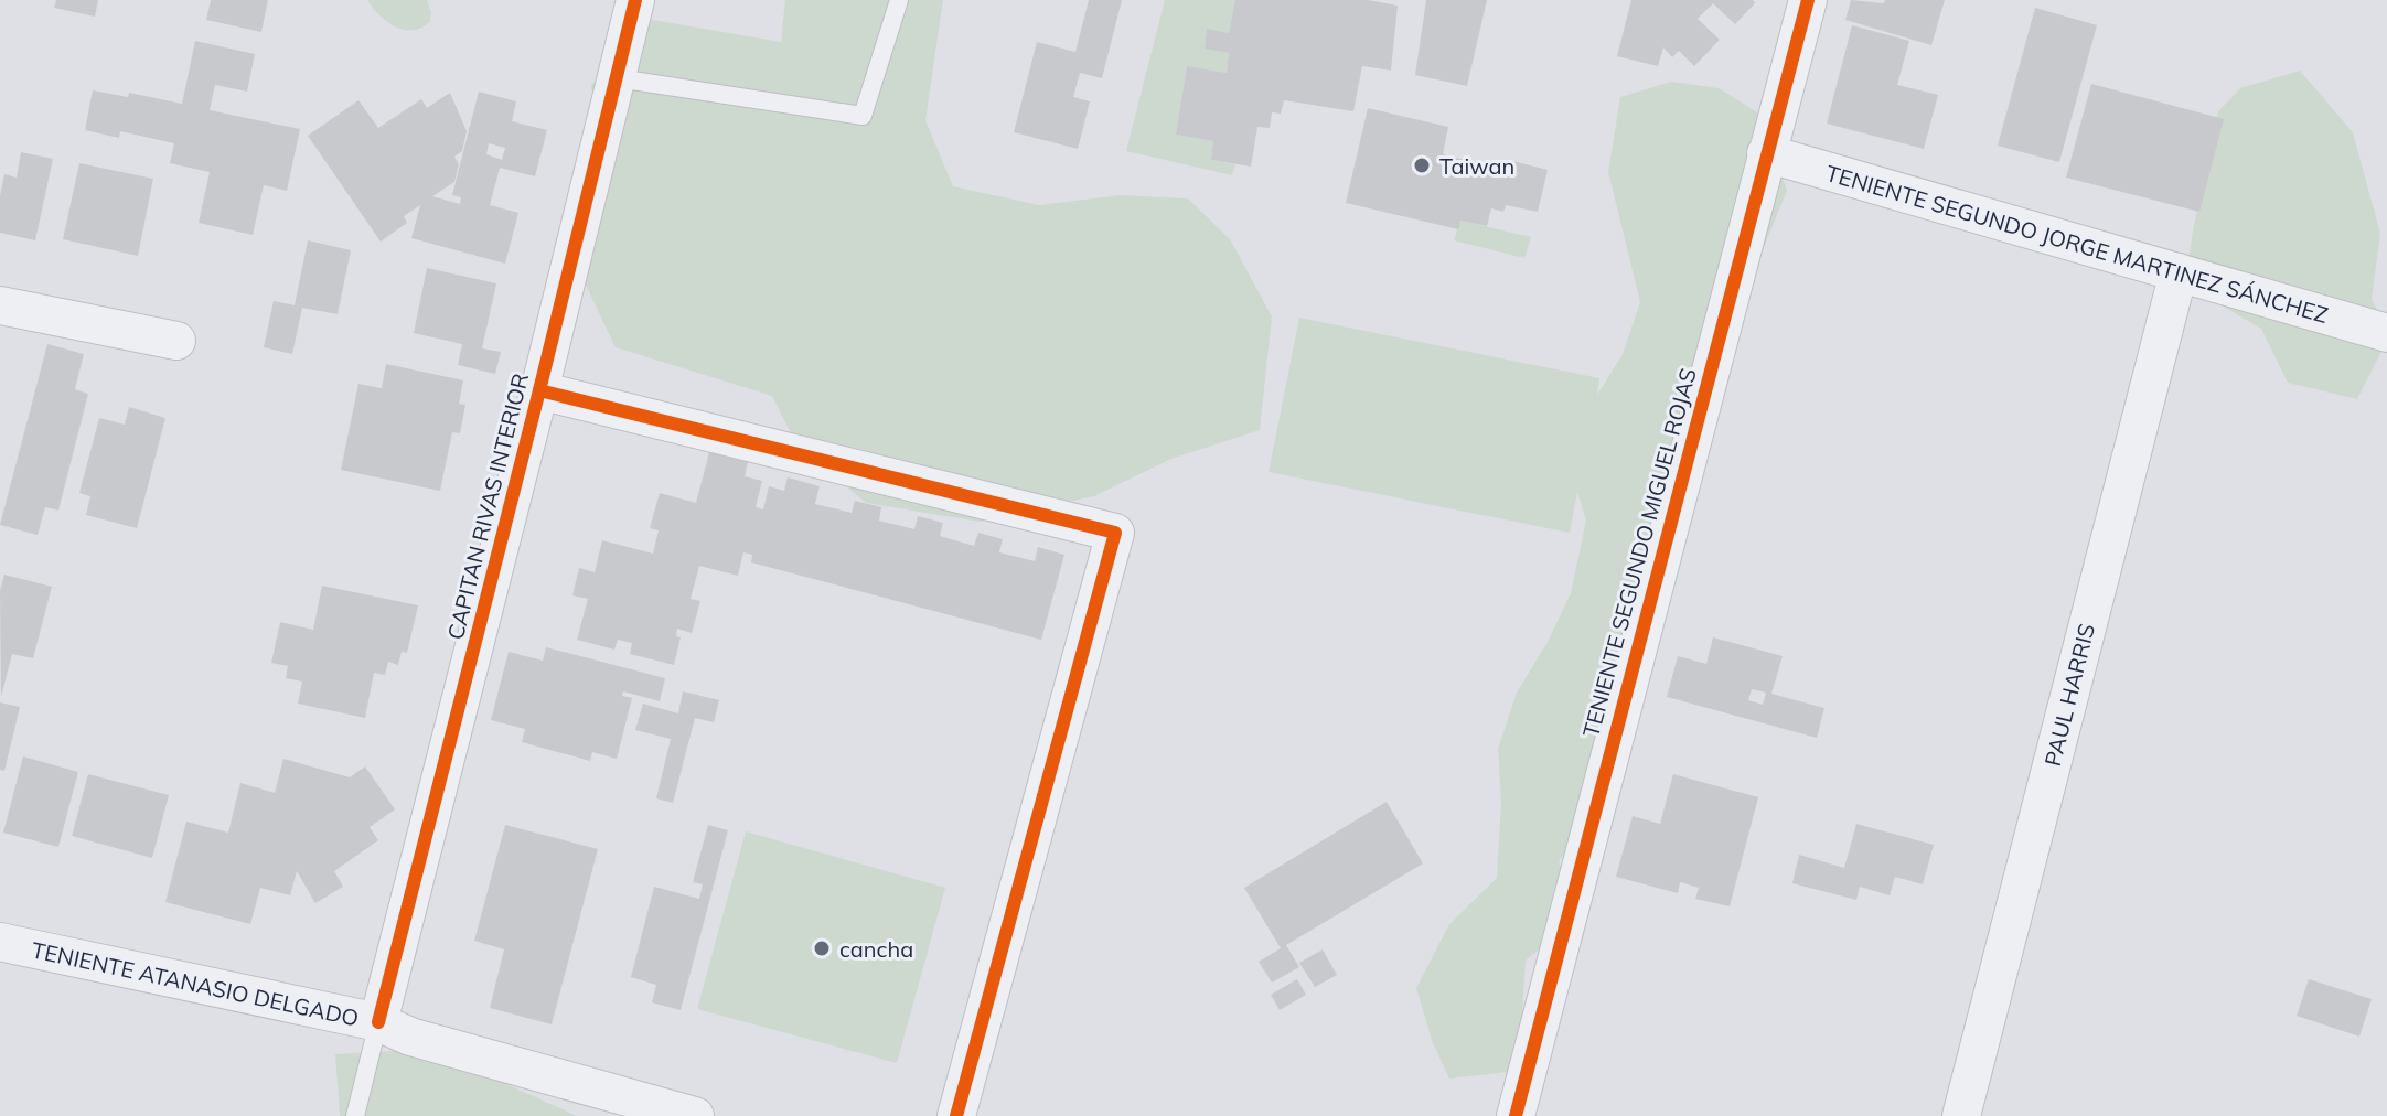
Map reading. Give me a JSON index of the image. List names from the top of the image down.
{
  "streets": {
    "street": [
      "TENIENTE SEGUNDO JORGE MARTINEZ SÁNCHEZ",
      "CAPITAN RIVAS INTERIOR",
      "TENIENTE SEGUNDO MIGUEL ROJAS",
      "PAUL HARRIS",
      "TENIENTE ATANASIO DELGADO"
    ]
  },
  "crossings": [
    ["TENIENTE SEGUNDO JORGE MARTINEZ SÁNCHEZ", "TENIENTE SEGUNDO MIGUEL ROJAS"],
    ["TENIENTE SEGUNDO JORGE MARTINEZ SÁNCHEZ", "PAUL HARRIS"],
    ["CAPITAN RIVAS INTERIOR", "TENIENTE ATANASIO DELGADO"]
  ],
  "places": ["Taiwan", "cancha"]
}
